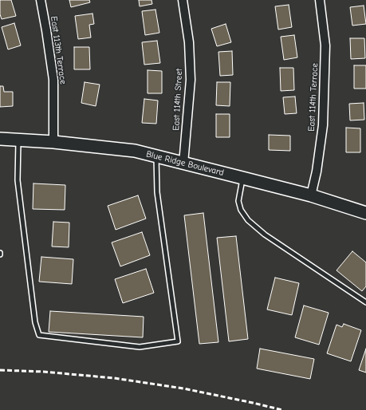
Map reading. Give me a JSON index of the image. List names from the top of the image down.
{
  "streets": {
    "main road": ["Blue Ridge Boulevard"],
    "street": ["East 113th Terrace", "East 114th Terrace", "East 114th Street"]
  },
  "crossings": [
    ["East 113th Terrace", "Blue Ridge Boulevard"],
    ["East 114th Terrace", "Blue Ridge Boulevard"],
    ["East 114th Street", "Blue Ridge Boulevard"]
  ]
}
